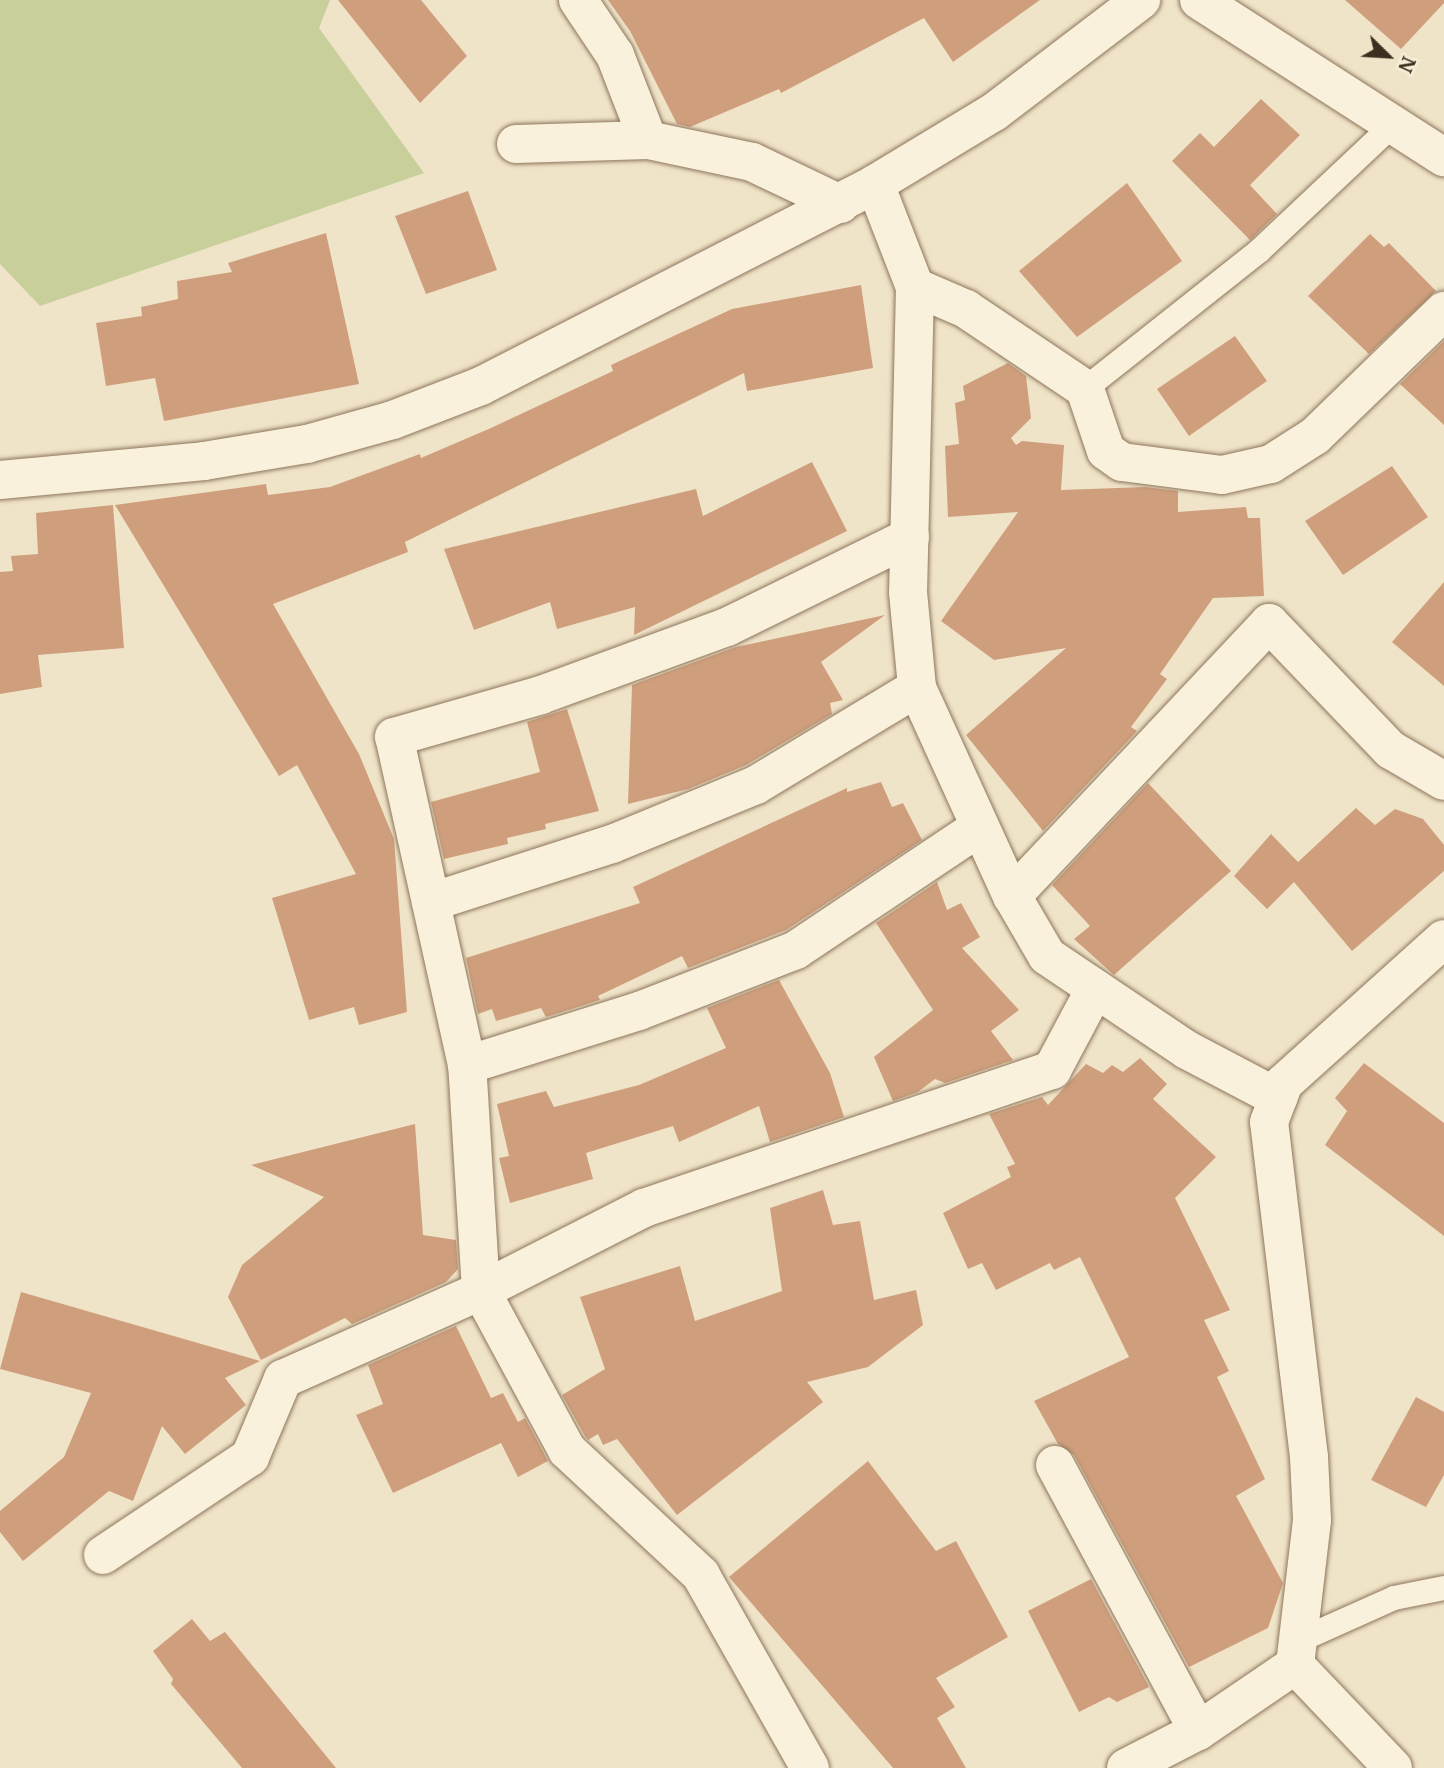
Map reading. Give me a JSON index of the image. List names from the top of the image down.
{
  "north": "bottom right"
}
